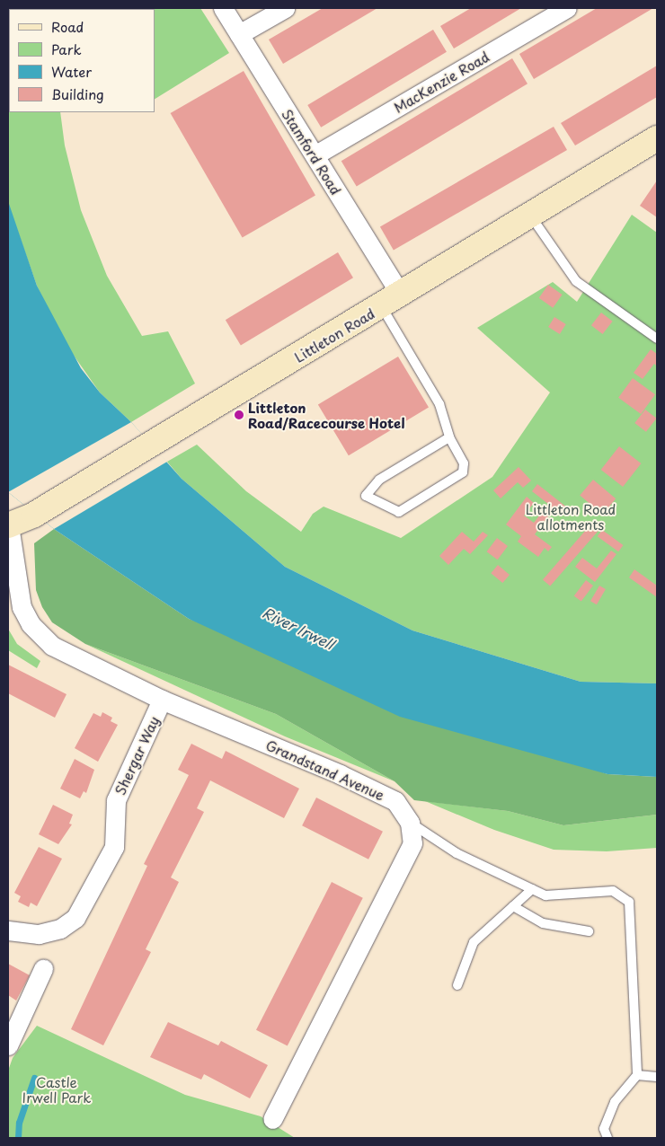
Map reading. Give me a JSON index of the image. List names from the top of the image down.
{
  "streets": {
    "street": [
      "MacKenzie Road",
      "Stamford Road",
      "Littleton Road",
      "Shergar Way",
      "Grandstand Avenue"
    ]
  },
  "crossings": [
    ["MacKenzie Road", "Stamford Road"],
    ["Stamford Road", "Littleton Road"],
    ["Littleton Road", "Grandstand Avenue"],
    ["Shergar Way", "Grandstand Avenue"]
  ],
  "water": ["River Irwell"],
  "parks": ["Littleton Road allotments", "Castle Irwell Park"],
  "places": ["Littleton Road/Racecourse Hotel"],
  "legend": [
    "Road",
    "Park",
    "Water",
    "Building"
  ]
}
